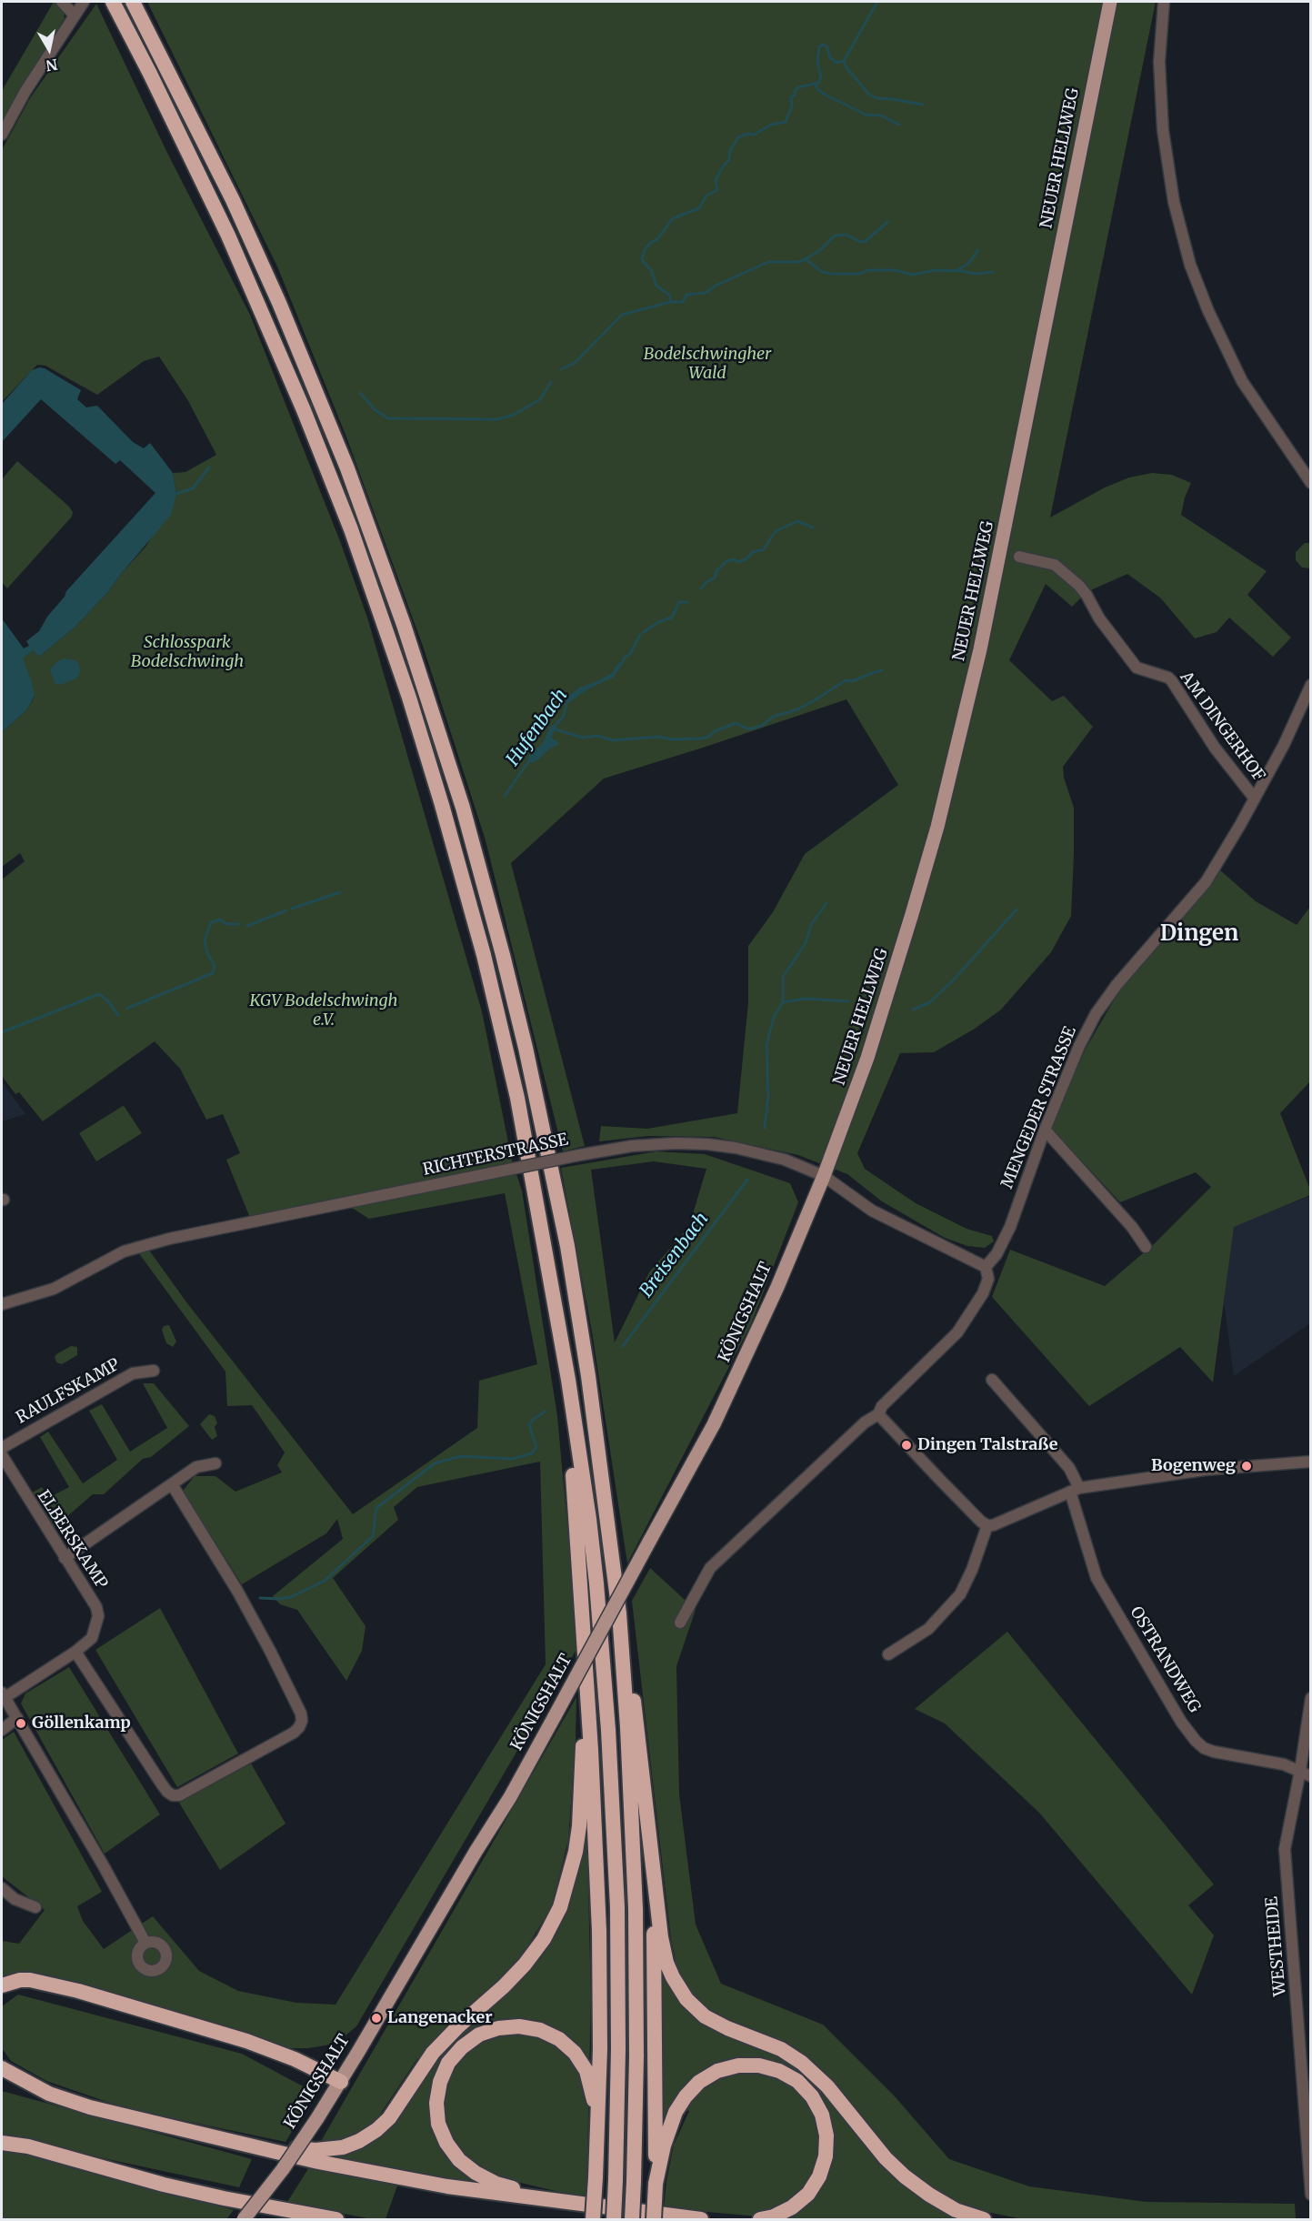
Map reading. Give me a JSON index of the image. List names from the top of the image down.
{
  "streets": {
    "main road": ["NEUER HELLWEG", "KÖNIGSHALT"],
    "street": [
      "AM DINGERHOF",
      "MENGEDER STRASSE",
      "RICHTERSTRASSE",
      "RAULFSKAMP",
      "ELBERSKAMP",
      "OSTRANDWEG",
      "WESTHEIDE"
    ]
  },
  "crossings": [
    ["NEUER HELLWEG", "RICHTERSTRASSE"],
    ["NEUER HELLWEG", "KÖNIGSHALT"],
    ["AM DINGERHOF", "MENGEDER STRASSE"],
    ["MENGEDER STRASSE", "RICHTERSTRASSE"],
    ["RICHTERSTRASSE", "KÖNIGSHALT"],
    ["OSTRANDWEG", "WESTHEIDE"]
  ],
  "districts": ["Dingen"],
  "water": ["Hufenbach", "Breisenbach"],
  "parks": ["Bodelschwingher Wald", "Schlosspark Bodelschwingh", "KGV Bodelschwingh e.V."],
  "places": [
    "Dingen Talstraße",
    "Bogenweg",
    "Göllenkamp",
    "Langenacker"
  ],
  "north": "bottom"
}
